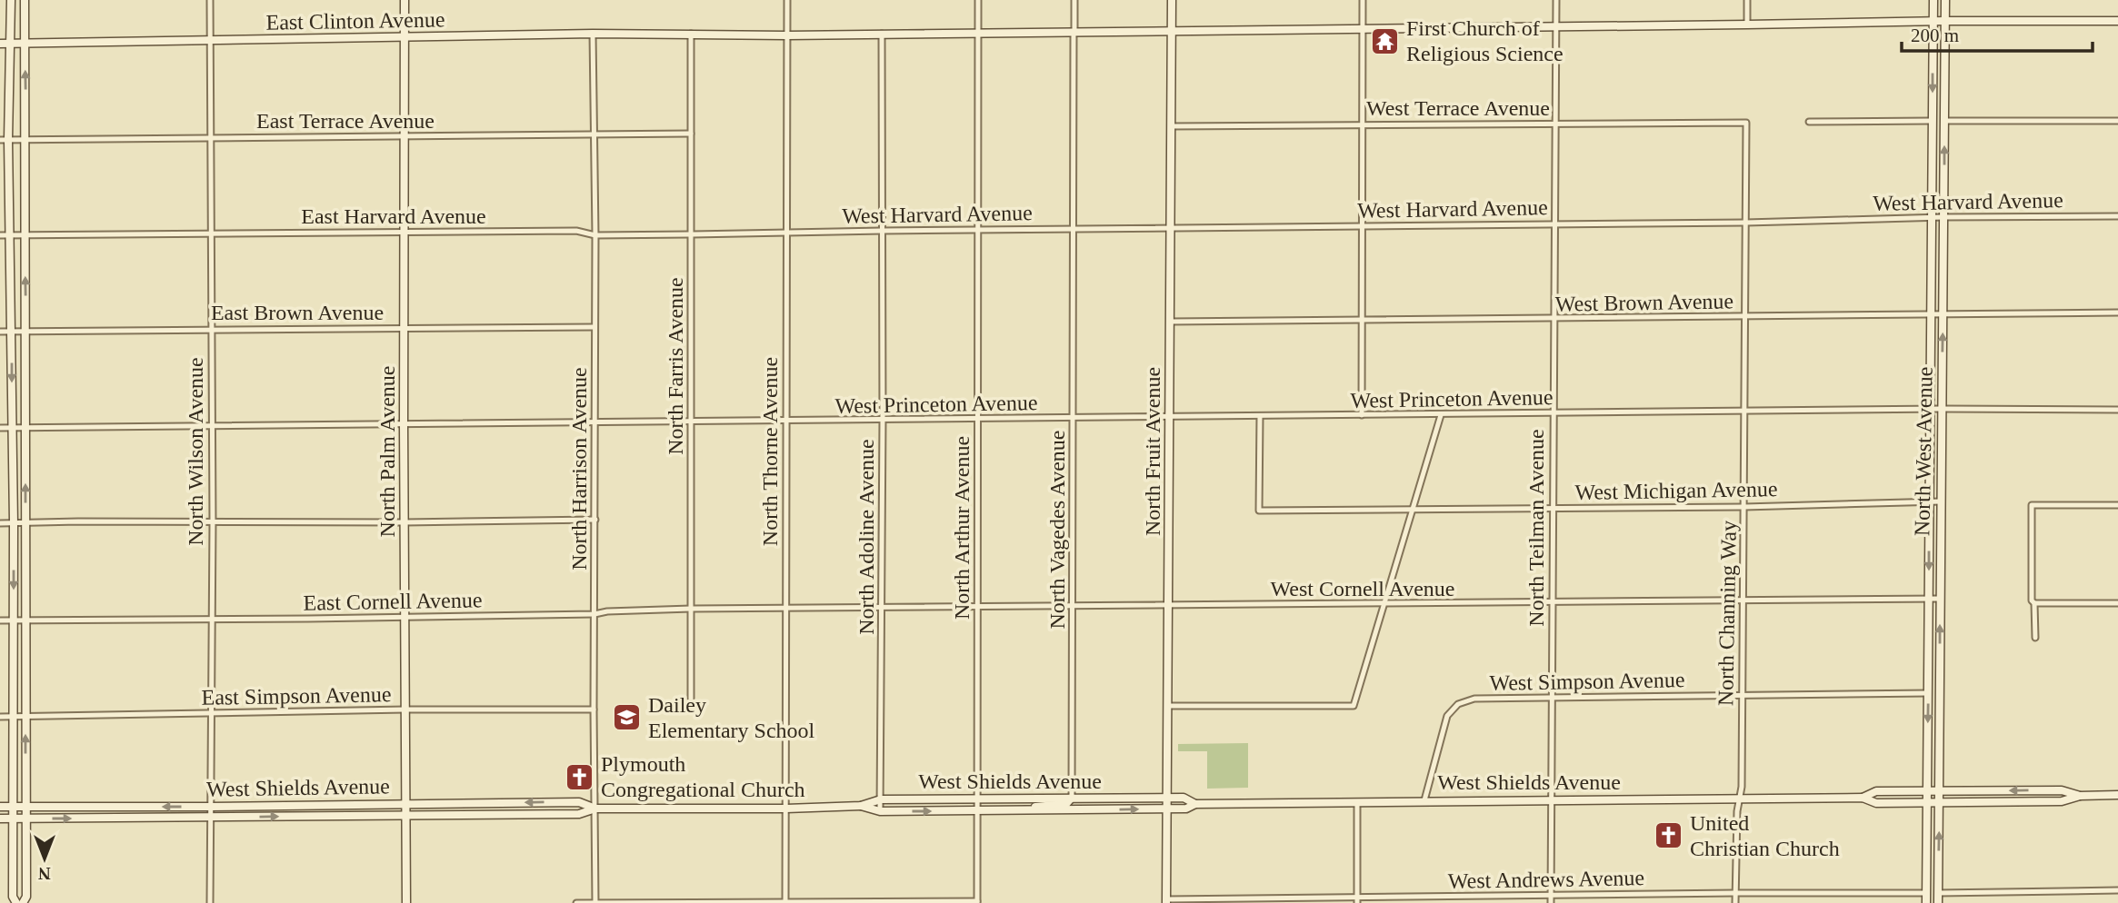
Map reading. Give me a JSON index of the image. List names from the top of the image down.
{
  "streets": {
    "main road": [
      "East Clinton Avenue",
      "North Palm Avenue",
      "North Fruit Avenue",
      "North West Avenue",
      "West Shields Avenue"
    ],
    "street": [
      "West Terrace Avenue",
      "East Terrace Avenue",
      "West Harvard Avenue",
      "East Harvard Avenue",
      "West Brown Avenue",
      "East Brown Avenue",
      "North Farris Avenue",
      "West Princeton Avenue",
      "North Wilson Avenue",
      "North Thorne Avenue",
      "North Harrison Avenue",
      "West Michigan Avenue",
      "North Arthur Avenue",
      "North Teilman Avenue",
      "North Vagedes Avenue",
      "North Adoline Avenue",
      "West Cornell Avenue",
      "East Cornell Avenue",
      "North Channing Way",
      "West Simpson Avenue",
      "East Simpson Avenue",
      "West Andrews Avenue"
    ]
  },
  "crossings": [
    ["East Clinton Avenue", "North Farris Avenue"],
    ["East Clinton Avenue", "North Wilson Avenue"],
    ["East Clinton Avenue", "North Palm Avenue"],
    ["East Clinton Avenue", "North Thorne Avenue"],
    ["East Clinton Avenue", "North Fruit Avenue"],
    ["East Clinton Avenue", "North West Avenue"],
    ["East Clinton Avenue", "North Harrison Avenue"],
    ["East Clinton Avenue", "North Arthur Avenue"],
    ["East Clinton Avenue", "North Teilman Avenue"],
    ["East Clinton Avenue", "North Vagedes Avenue"],
    ["East Clinton Avenue", "North Adoline Avenue"],
    ["West Terrace Avenue", "North Fruit Avenue"],
    ["West Terrace Avenue", "North Teilman Avenue"],
    ["West Terrace Avenue", "North Channing Way"],
    ["East Terrace Avenue", "North Farris Avenue"],
    ["East Terrace Avenue", "North Wilson Avenue"],
    ["East Terrace Avenue", "North Palm Avenue"],
    ["East Terrace Avenue", "North Harrison Avenue"],
    ["West Harvard Avenue", "East Harvard Avenue"],
    ["West Harvard Avenue", "North Thorne Avenue"],
    ["West Harvard Avenue", "North Fruit Avenue"],
    ["West Harvard Avenue", "North West Avenue"],
    ["West Harvard Avenue", "North Arthur Avenue"],
    ["West Harvard Avenue", "North Teilman Avenue"],
    ["West Harvard Avenue", "North Vagedes Avenue"],
    ["West Harvard Avenue", "North Adoline Avenue"],
    ["West Harvard Avenue", "North Channing Way"],
    ["East Harvard Avenue", "North Farris Avenue"],
    ["East Harvard Avenue", "North Wilson Avenue"],
    ["East Harvard Avenue", "North Palm Avenue"],
    ["East Harvard Avenue", "North Thorne Avenue"],
    ["East Harvard Avenue", "North Harrison Avenue"],
    ["West Brown Avenue", "North Fruit Avenue"],
    ["West Brown Avenue", "North West Avenue"],
    ["West Brown Avenue", "North Teilman Avenue"],
    ["West Brown Avenue", "North Channing Way"],
    ["East Brown Avenue", "North Wilson Avenue"],
    ["East Brown Avenue", "North Palm Avenue"],
    ["East Brown Avenue", "North Harrison Avenue"],
    ["North Farris Avenue", "West Princeton Avenue"],
    ["North Farris Avenue", "East Cornell Avenue"],
    ["West Princeton Avenue", "North Wilson Avenue"],
    ["West Princeton Avenue", "North Palm Avenue"],
    ["West Princeton Avenue", "North Thorne Avenue"],
    ["West Princeton Avenue", "North Fruit Avenue"],
    ["West Princeton Avenue", "North West Avenue"],
    ["West Princeton Avenue", "North Harrison Avenue"],
    ["West Princeton Avenue", "West Michigan Avenue"],
    ["West Princeton Avenue", "North Arthur Avenue"],
    ["West Princeton Avenue", "North Teilman Avenue"],
    ["West Princeton Avenue", "North Vagedes Avenue"],
    ["West Princeton Avenue", "North Adoline Avenue"],
    ["West Princeton Avenue", "North Channing Way"],
    ["North Wilson Avenue", "East Cornell Avenue"],
    ["North Wilson Avenue", "East Simpson Avenue"],
    ["North Wilson Avenue", "West Shields Avenue"],
    ["North Palm Avenue", "East Cornell Avenue"],
    ["North Palm Avenue", "East Simpson Avenue"],
    ["North Palm Avenue", "West Shields Avenue"],
    ["North Thorne Avenue", "West Cornell Avenue"],
    ["North Thorne Avenue", "East Cornell Avenue"],
    ["North Thorne Avenue", "West Shields Avenue"],
    ["North Fruit Avenue", "West Cornell Avenue"],
    ["North Fruit Avenue", "West Shields Avenue"],
    ["North Fruit Avenue", "West Andrews Avenue"],
    ["North West Avenue", "West Michigan Avenue"],
    ["North West Avenue", "West Cornell Avenue"],
    ["North West Avenue", "West Simpson Avenue"],
    ["North West Avenue", "West Shields Avenue"],
    ["North West Avenue", "West Andrews Avenue"],
    ["North Harrison Avenue", "East Cornell Avenue"],
    ["North Harrison Avenue", "East Simpson Avenue"],
    ["North Harrison Avenue", "West Shields Avenue"],
    ["West Michigan Avenue", "North Teilman Avenue"],
    ["West Michigan Avenue", "North Channing Way"],
    ["North Arthur Avenue", "West Cornell Avenue"],
    ["North Arthur Avenue", "West Shields Avenue"],
    ["North Teilman Avenue", "West Cornell Avenue"],
    ["North Teilman Avenue", "West Simpson Avenue"],
    ["North Teilman Avenue", "West Shields Avenue"],
    ["North Teilman Avenue", "West Andrews Avenue"],
    ["North Vagedes Avenue", "West Cornell Avenue"],
    ["North Vagedes Avenue", "West Shields Avenue"],
    ["North Adoline Avenue", "West Cornell Avenue"],
    ["North Adoline Avenue", "West Shields Avenue"],
    ["West Cornell Avenue", "East Cornell Avenue"],
    ["West Cornell Avenue", "North Channing Way"],
    ["North Channing Way", "West Simpson Avenue"],
    ["North Channing Way", "West Shields Avenue"],
    ["North Channing Way", "West Andrews Avenue"],
    ["West Simpson Avenue", "West Shields Avenue"]
  ],
  "places": {
    "temple": ["First Church of Religious Science"],
    "school or university": ["Dailey Elementary School"],
    "church": ["Plymouth Congregational Church", "United Christian Church"]
  },
  "scale_bar": "200 m",
  "north": "bottom"
}
